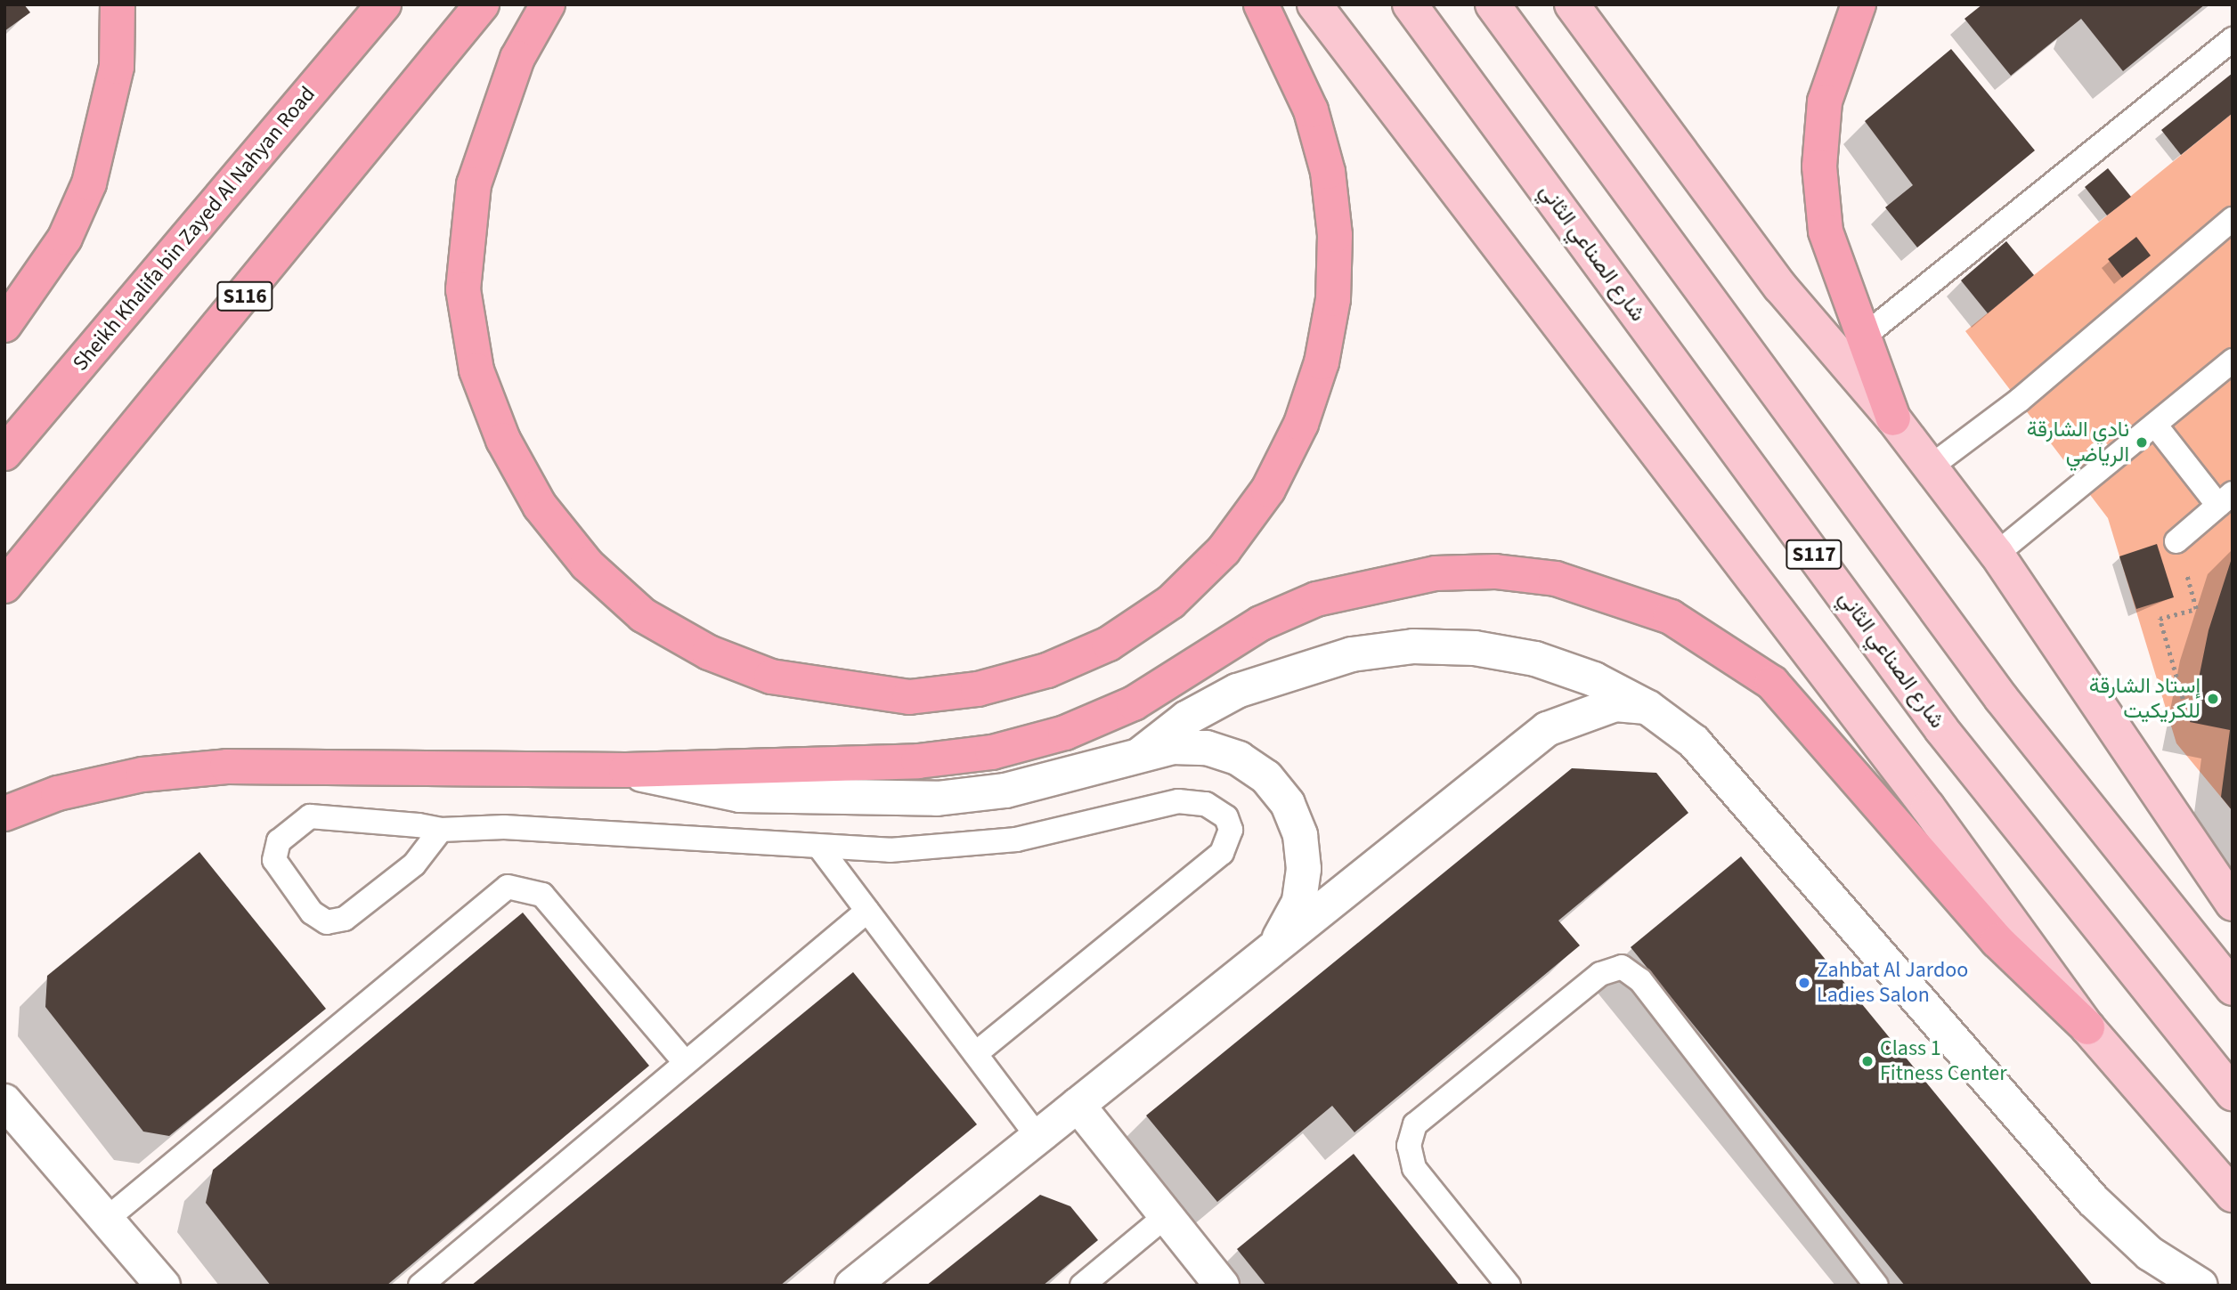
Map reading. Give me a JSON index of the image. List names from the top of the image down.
{
  "streets": {
    "highway": ["Sheikh Khalifa bin Zayed Al Nahyan Road", "S116"],
    "main road": ["شارع الصناعي الثاني", "S117"]
  },
  "places": [
    "نادي الشارقة الرياضي",
    "إستاد الشارقة للكريكيت",
    "Zahbat Al Jardoo Ladies Salon",
    "Class 1 Fitness Center"
  ]
}
